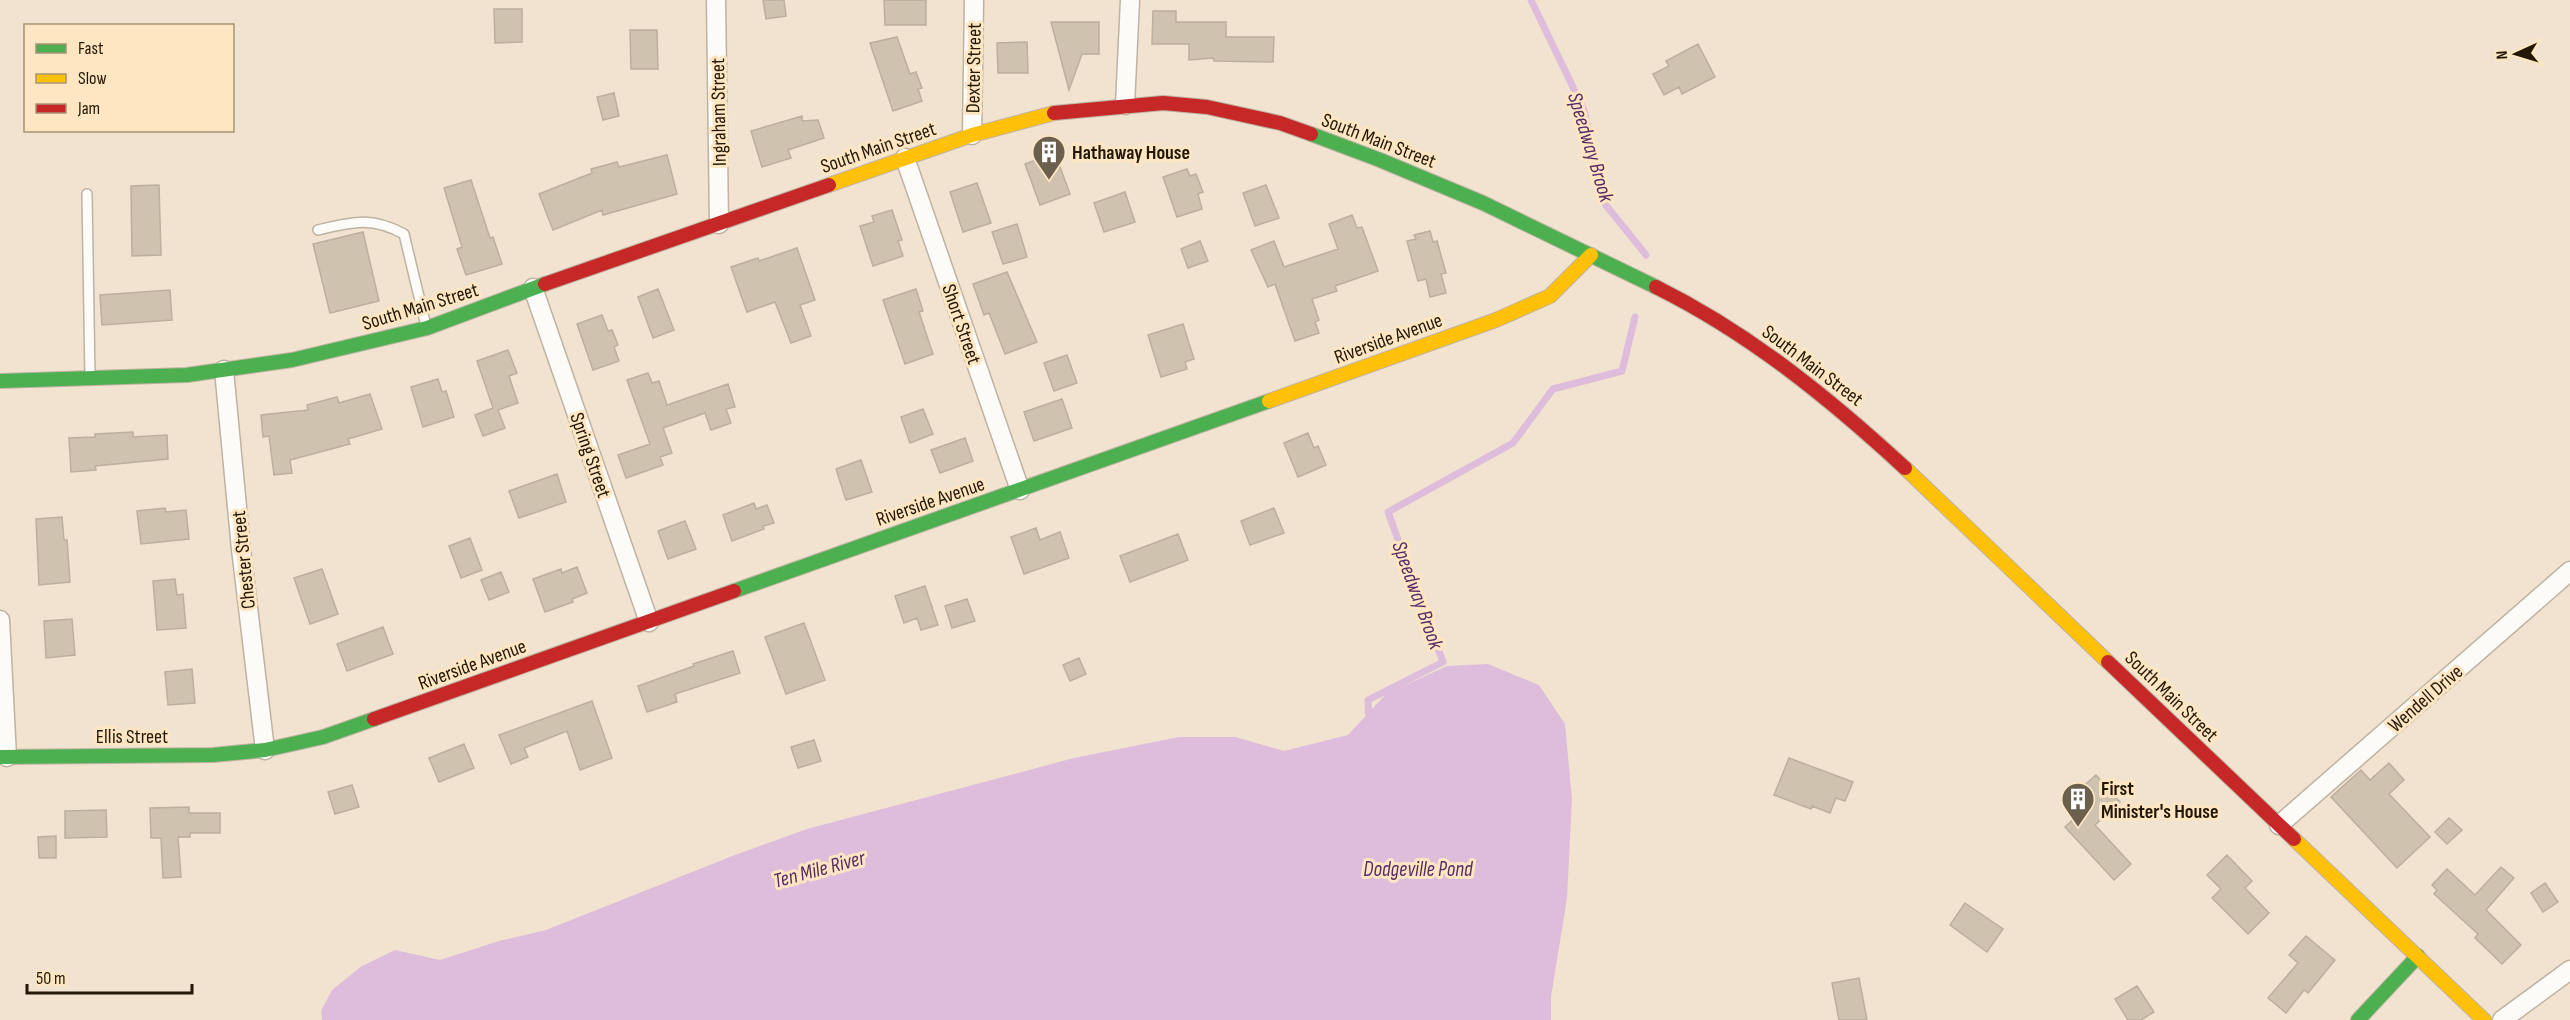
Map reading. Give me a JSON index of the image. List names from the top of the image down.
{
  "streets": {
    "main road": ["South Main Street", "Riverside Avenue", "Ellis Street"],
    "street": [
      "Dexter Street",
      "Ingraham Street",
      "Short Street",
      "Spring Street",
      "Chester Street",
      "Wendell Drive"
    ]
  },
  "crossings": [
    ["Dexter Street", "South Main Street"],
    ["Ingraham Street", "South Main Street"],
    ["South Main Street", "Short Street"],
    ["South Main Street", "Riverside Avenue"],
    ["South Main Street", "Spring Street"],
    ["South Main Street", "Chester Street"],
    ["South Main Street", "Wendell Drive"],
    ["Short Street", "Riverside Avenue"],
    ["Riverside Avenue", "Spring Street"],
    ["Riverside Avenue", "Chester Street"],
    ["Riverside Avenue", "Ellis Street"],
    ["Chester Street", "Ellis Street"]
  ],
  "water": ["Speedway Brook", "Ten Mile River", "Dodgeville Pond"],
  "places": {
    "building": ["Hathaway House", "First Minister's House"]
  },
  "legend": ["Fast", "Slow", "Jam"],
  "scale_bar": "50 m",
  "north": "left"
}
